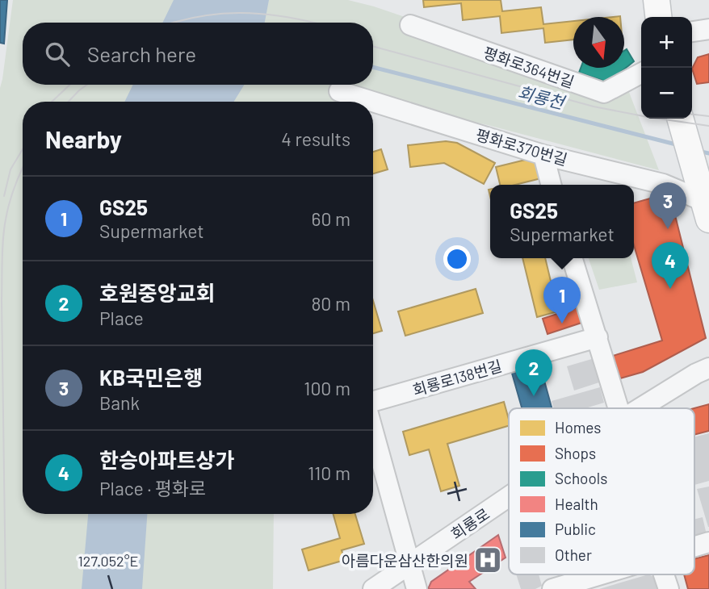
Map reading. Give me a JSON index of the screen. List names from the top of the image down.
{
  "streets": {
    "street": [
      "평화로364번길",
      "평화로370번길",
      "회룡로138번길",
      "회룡로"
    ]
  },
  "crossings": [
    ["회룡로138번길", "회룡로"]
  ],
  "water": ["회룡천"],
  "places": {
    "hospital": ["아름다운삼산한의원"]
  },
  "legend": [
    "Homes",
    "Shops",
    "Schools",
    "Health",
    "Public",
    "Other"
  ],
  "north": "bottom",
  "page": {
    "map_buttons": ["+", "−"],
    "search": "Search here",
    "heading": ["Nearby", "4 results"],
    "list": [
      {
        "mark": "1",
        "name": "GS25",
        "note": "Supermarket",
        "value": "60 m"
      },
      {
        "mark": "2",
        "name": "호원중앙교회",
        "note": "Place",
        "value": "80 m"
      },
      {
        "mark": "3",
        "name": "KB국민은행",
        "note": "Bank",
        "value": "100 m"
      },
      {
        "mark": "4",
        "name": "한승아파트상가",
        "note": "Place · 평화로",
        "value": "110 m"
      }
    ],
    "pins": [
      "3",
      "4",
      "1",
      "2"
    ],
    "popup": ["GS25", "Supermarket"]
  },
  "coordinates": ["127.052°E"]
}
